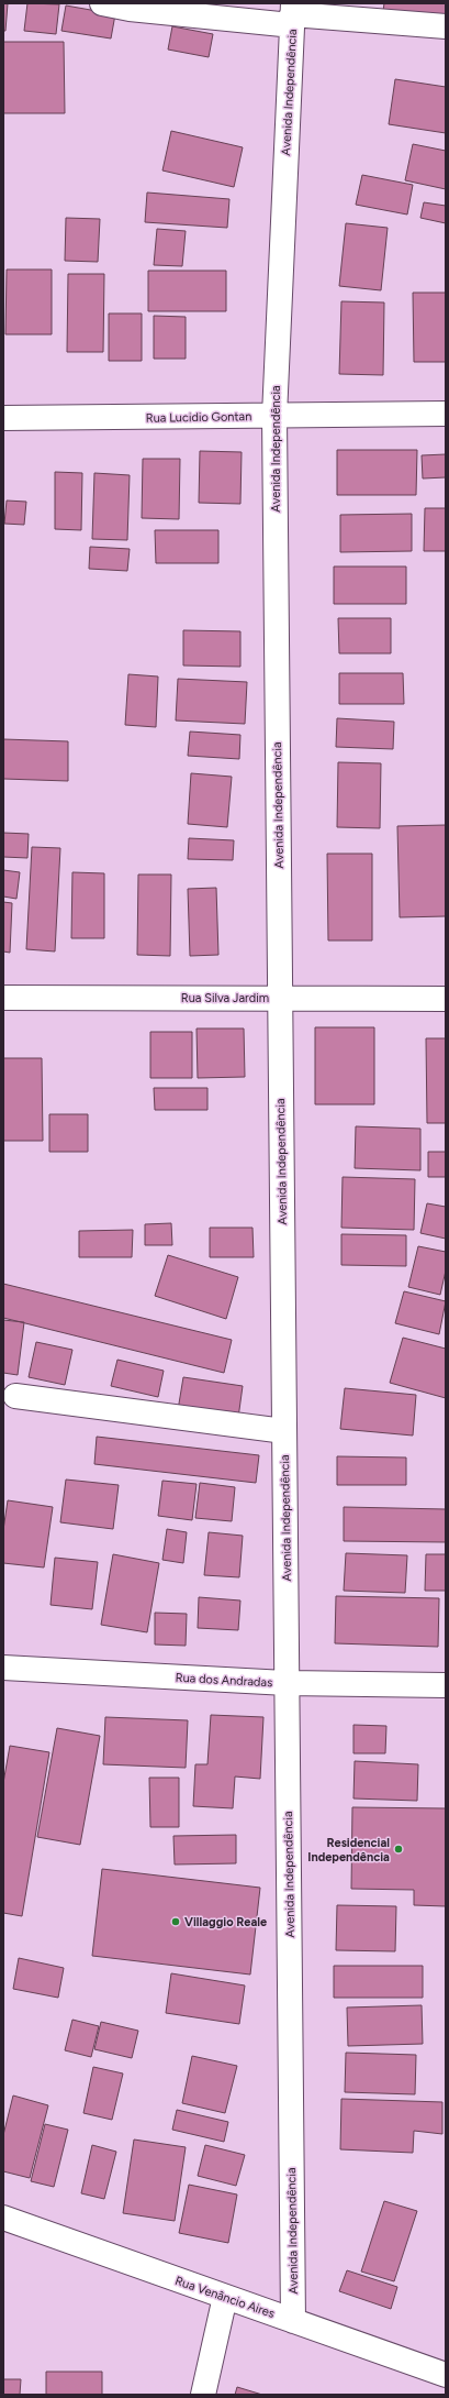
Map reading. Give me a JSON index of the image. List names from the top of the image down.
{
  "streets": {
    "street": [
      "Avenida Independência",
      "Rua Lucidio Gontan",
      "Rua Silva Jardim",
      "Rua dos Andradas",
      "Rua Venâncio Aires"
    ]
  },
  "crossings": [
    ["Avenida Independência", "Rua Lucidio Gontan"],
    ["Avenida Independência", "Rua Silva Jardim"],
    ["Avenida Independência", "Rua dos Andradas"],
    ["Avenida Independência", "Rua Venâncio Aires"]
  ],
  "places": ["Residencial Independência", "Villaggio Reale"]
}
